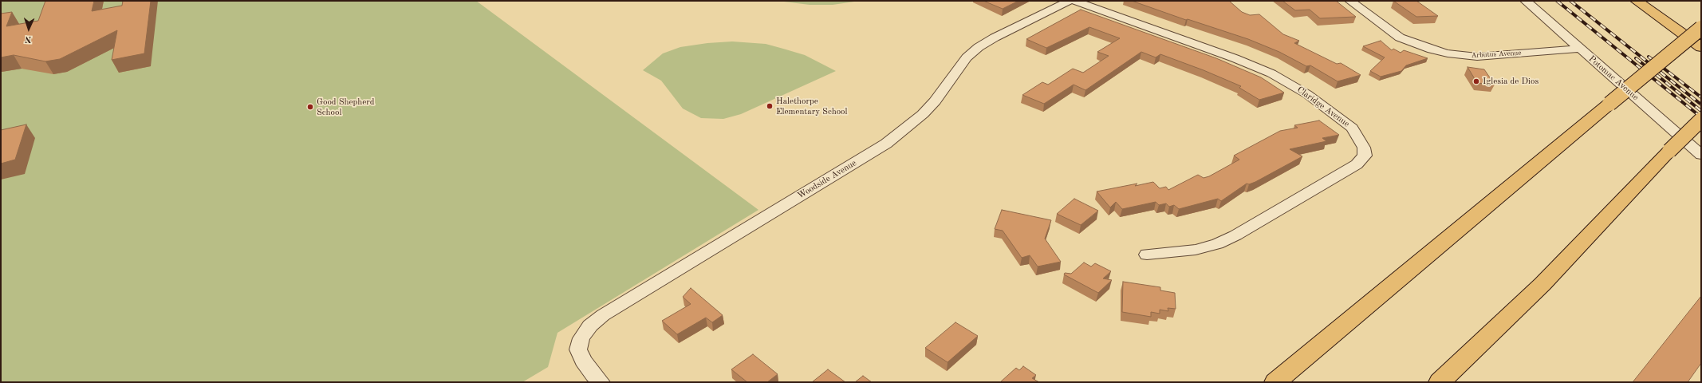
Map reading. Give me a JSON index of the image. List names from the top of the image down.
{
  "streets": {
    "street": [
      "Arbutus Avenue",
      "Potomac Avenue",
      "Claridge Avenue",
      "Woodside Avenue"
    ]
  },
  "crossings": [
    ["Arbutus Avenue", "Potomac Avenue"]
  ],
  "places": ["Iglesia de Dios", "Halethorpe Elementary School", "Good Shepherd School"],
  "north": "bottom"
}
